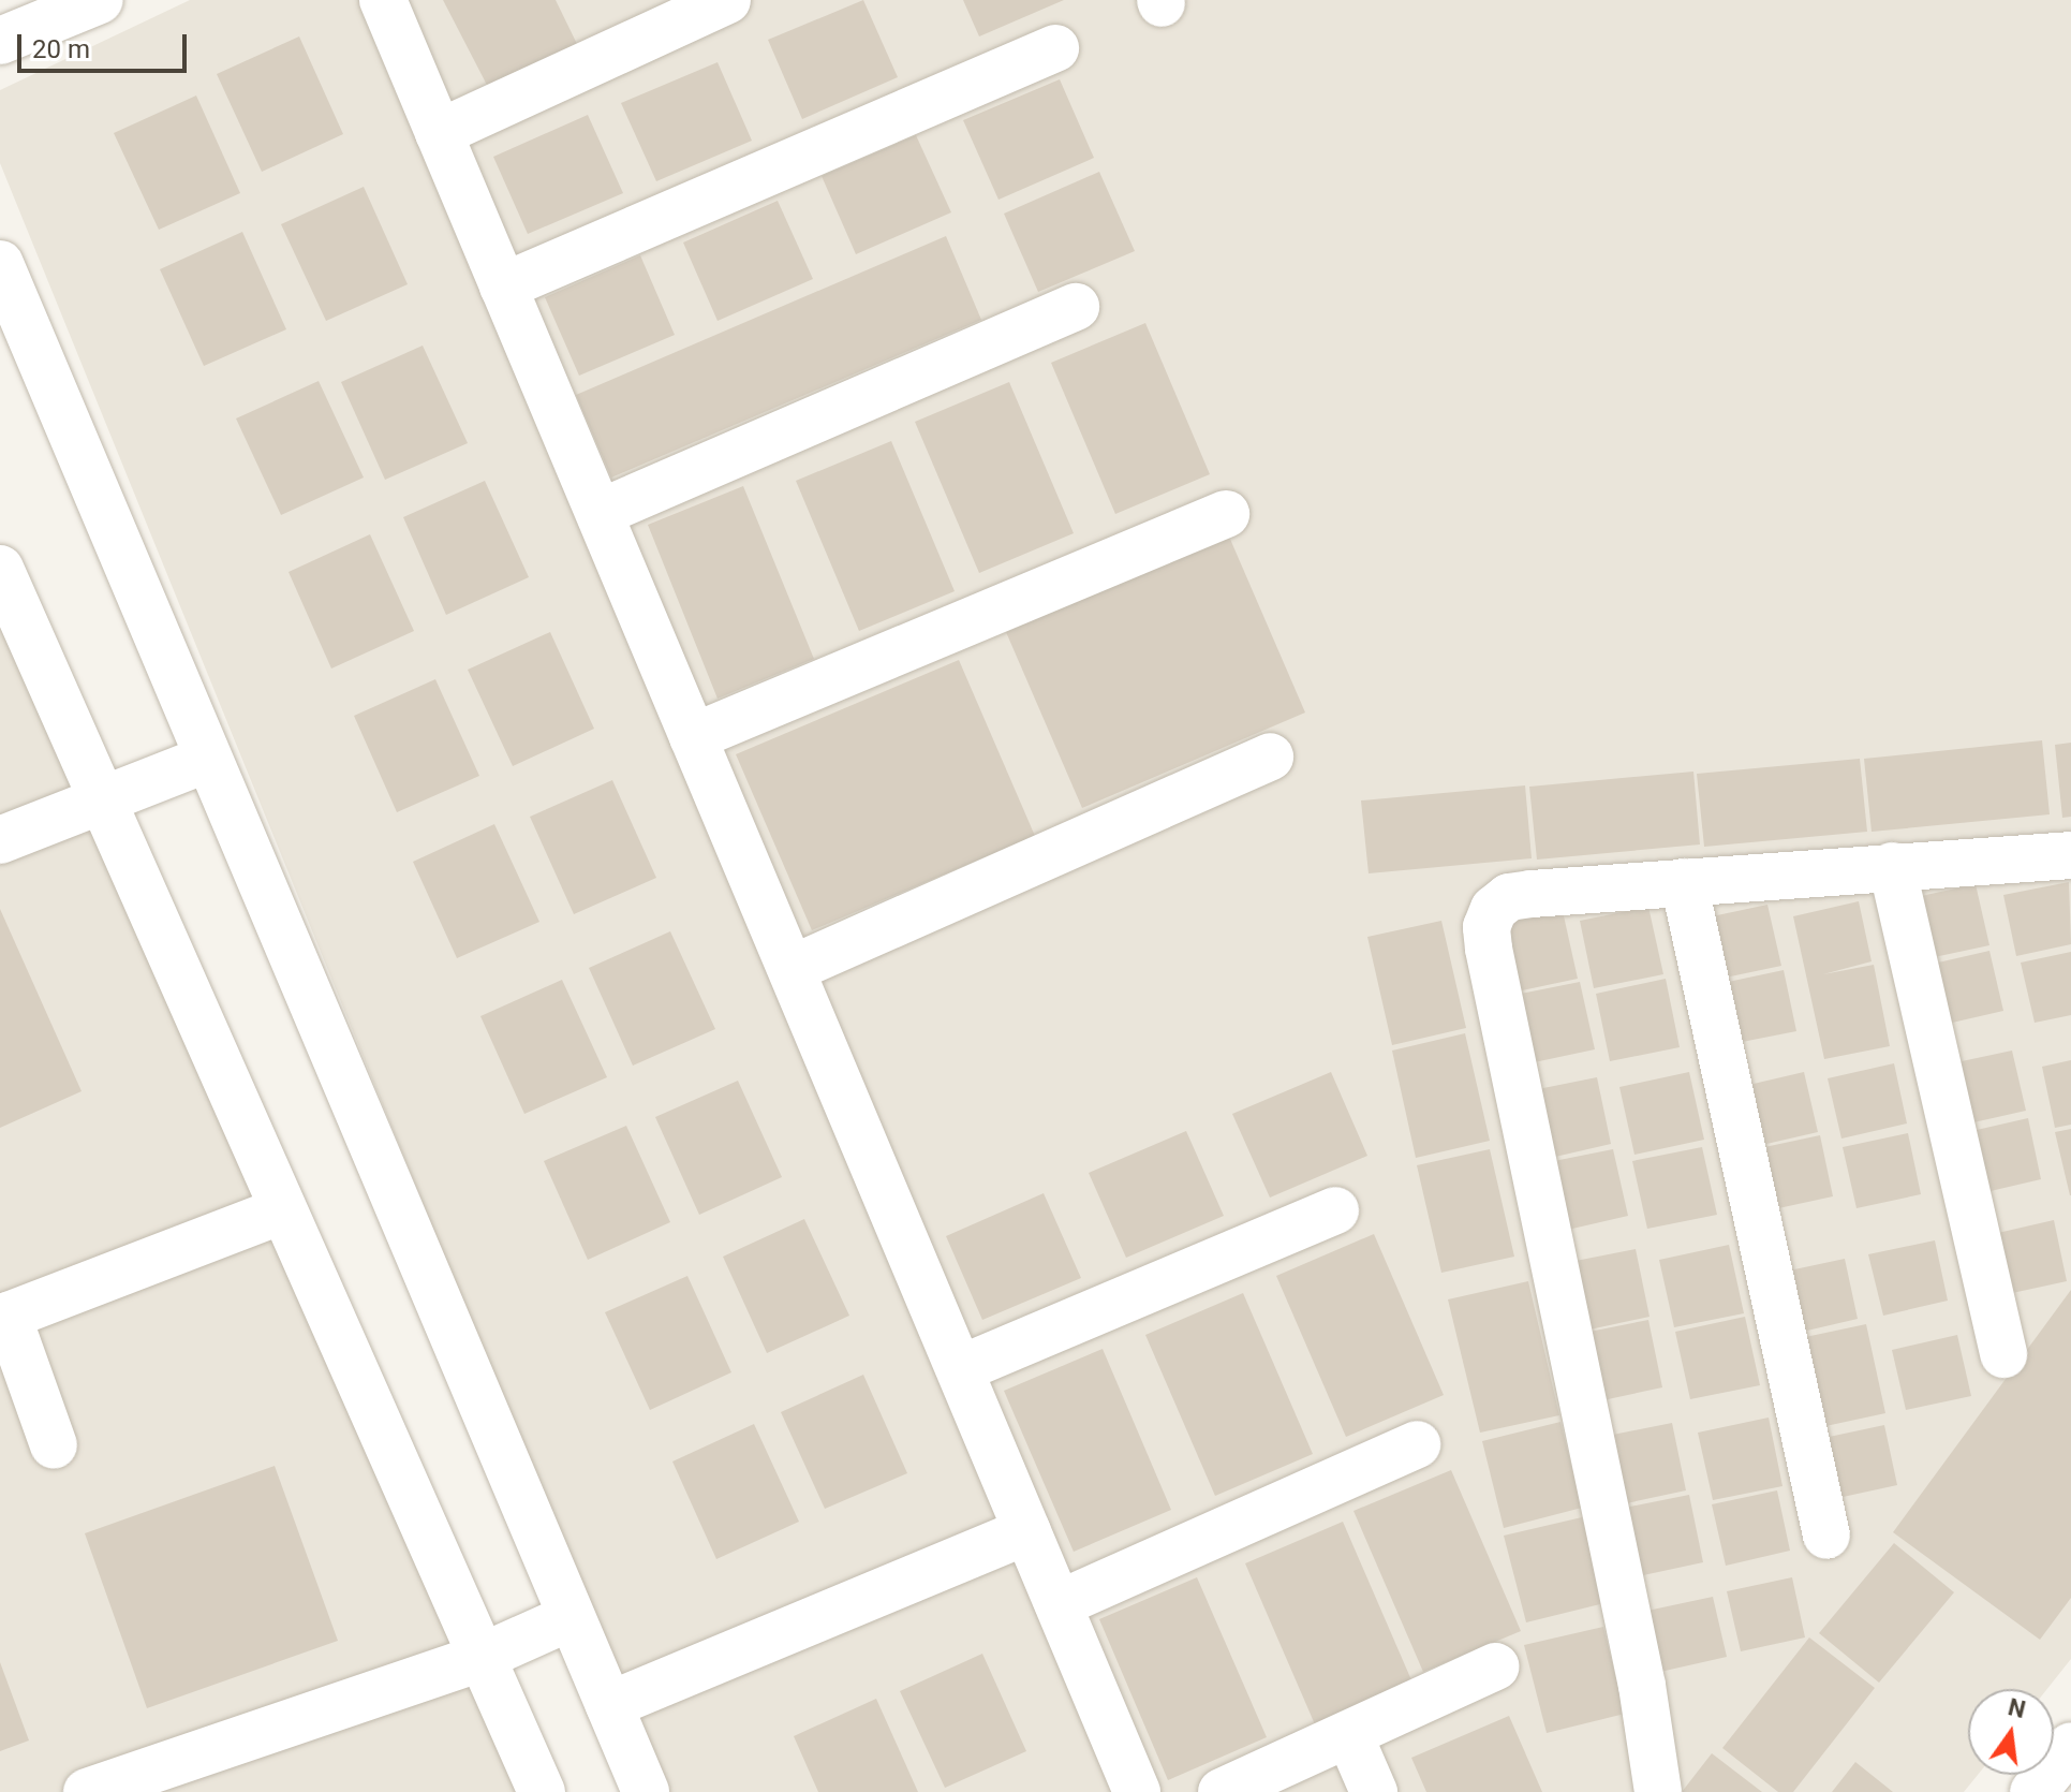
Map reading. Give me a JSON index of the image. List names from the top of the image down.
{
  "scale_bar": "20 m",
  "north": "top"
}
